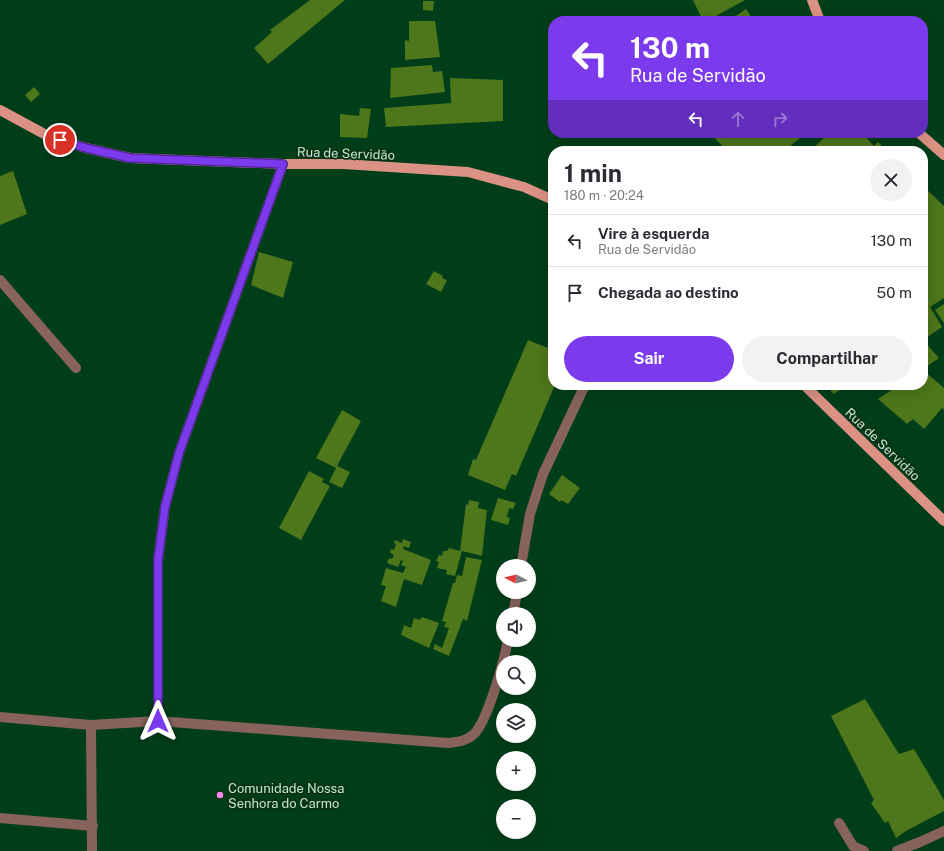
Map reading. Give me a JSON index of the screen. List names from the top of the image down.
{
  "streets": {
    "main road": ["Rua de Servidão"]
  },
  "places": ["Comunidade Nossa Senhora do Carmo"],
  "north": "left",
  "page": {
    "turn": ["130 m", "Rua de Servidão"],
    "heading": ["1 min", "180 m · 20:24"],
    "list": [
      {
        "name": "Vire à esquerda",
        "note": "Rua de Servidão",
        "value": "130 m"
      },
      {
        "name": "Chegada ao destino",
        "value": "50 m"
      }
    ],
    "buttons": ["Sair", "Compartilhar"],
    "map_buttons": ["+", "−"]
  }
}
